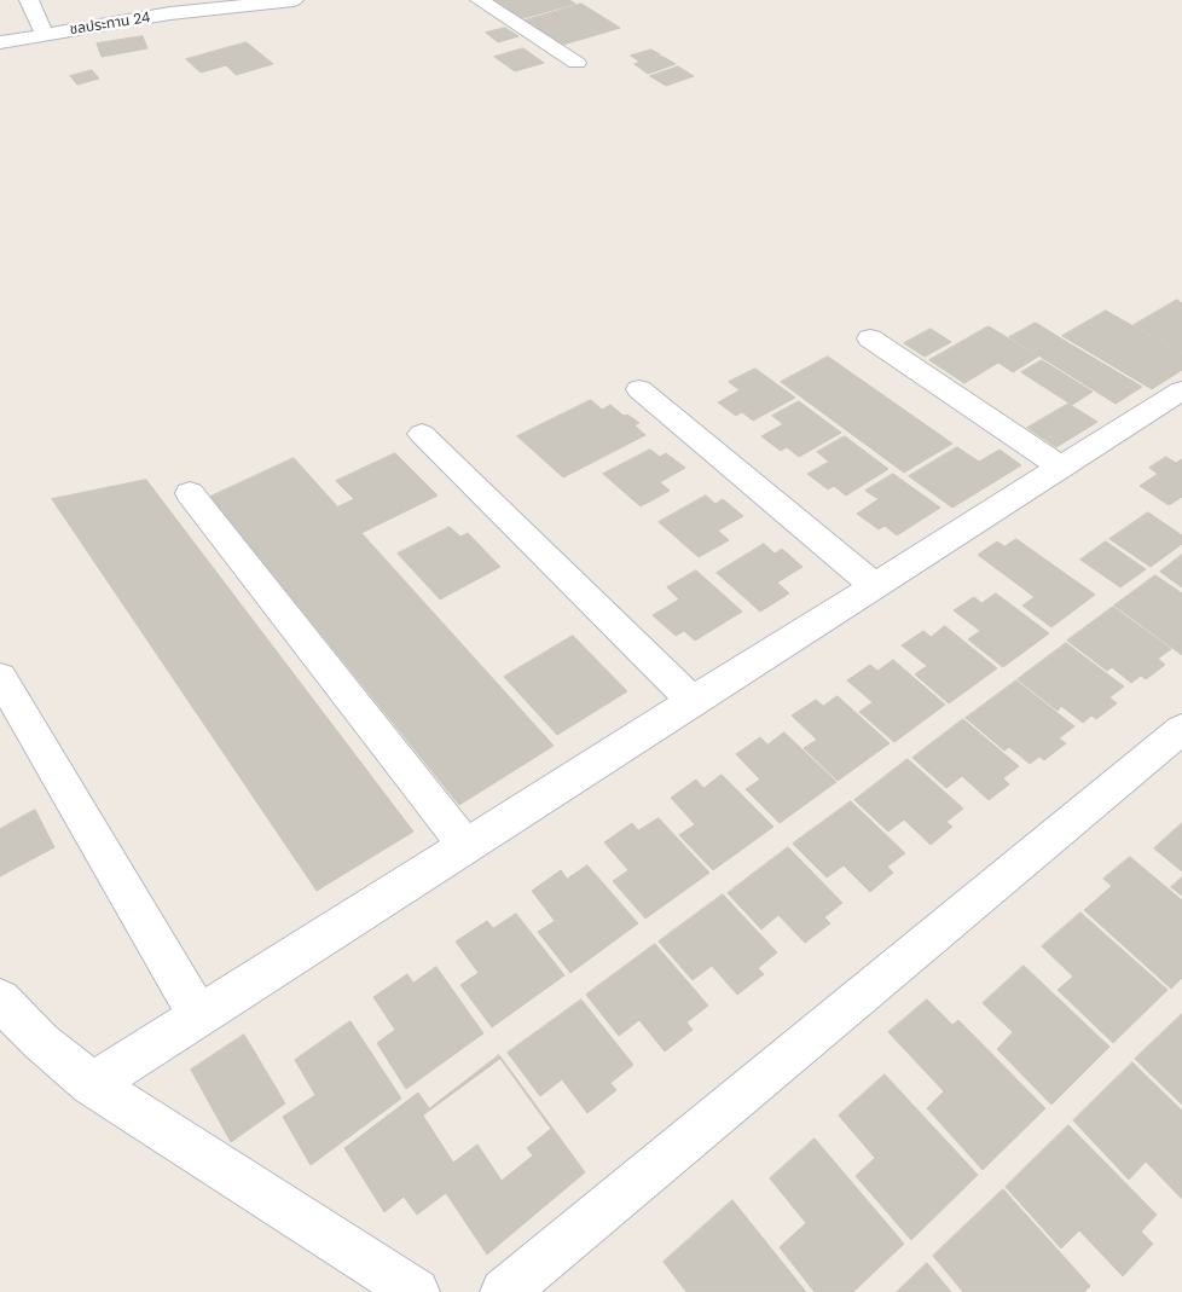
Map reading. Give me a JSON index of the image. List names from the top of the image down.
{
  "streets": {
    "street": ["ชลประทาน 24"]
  }
}
